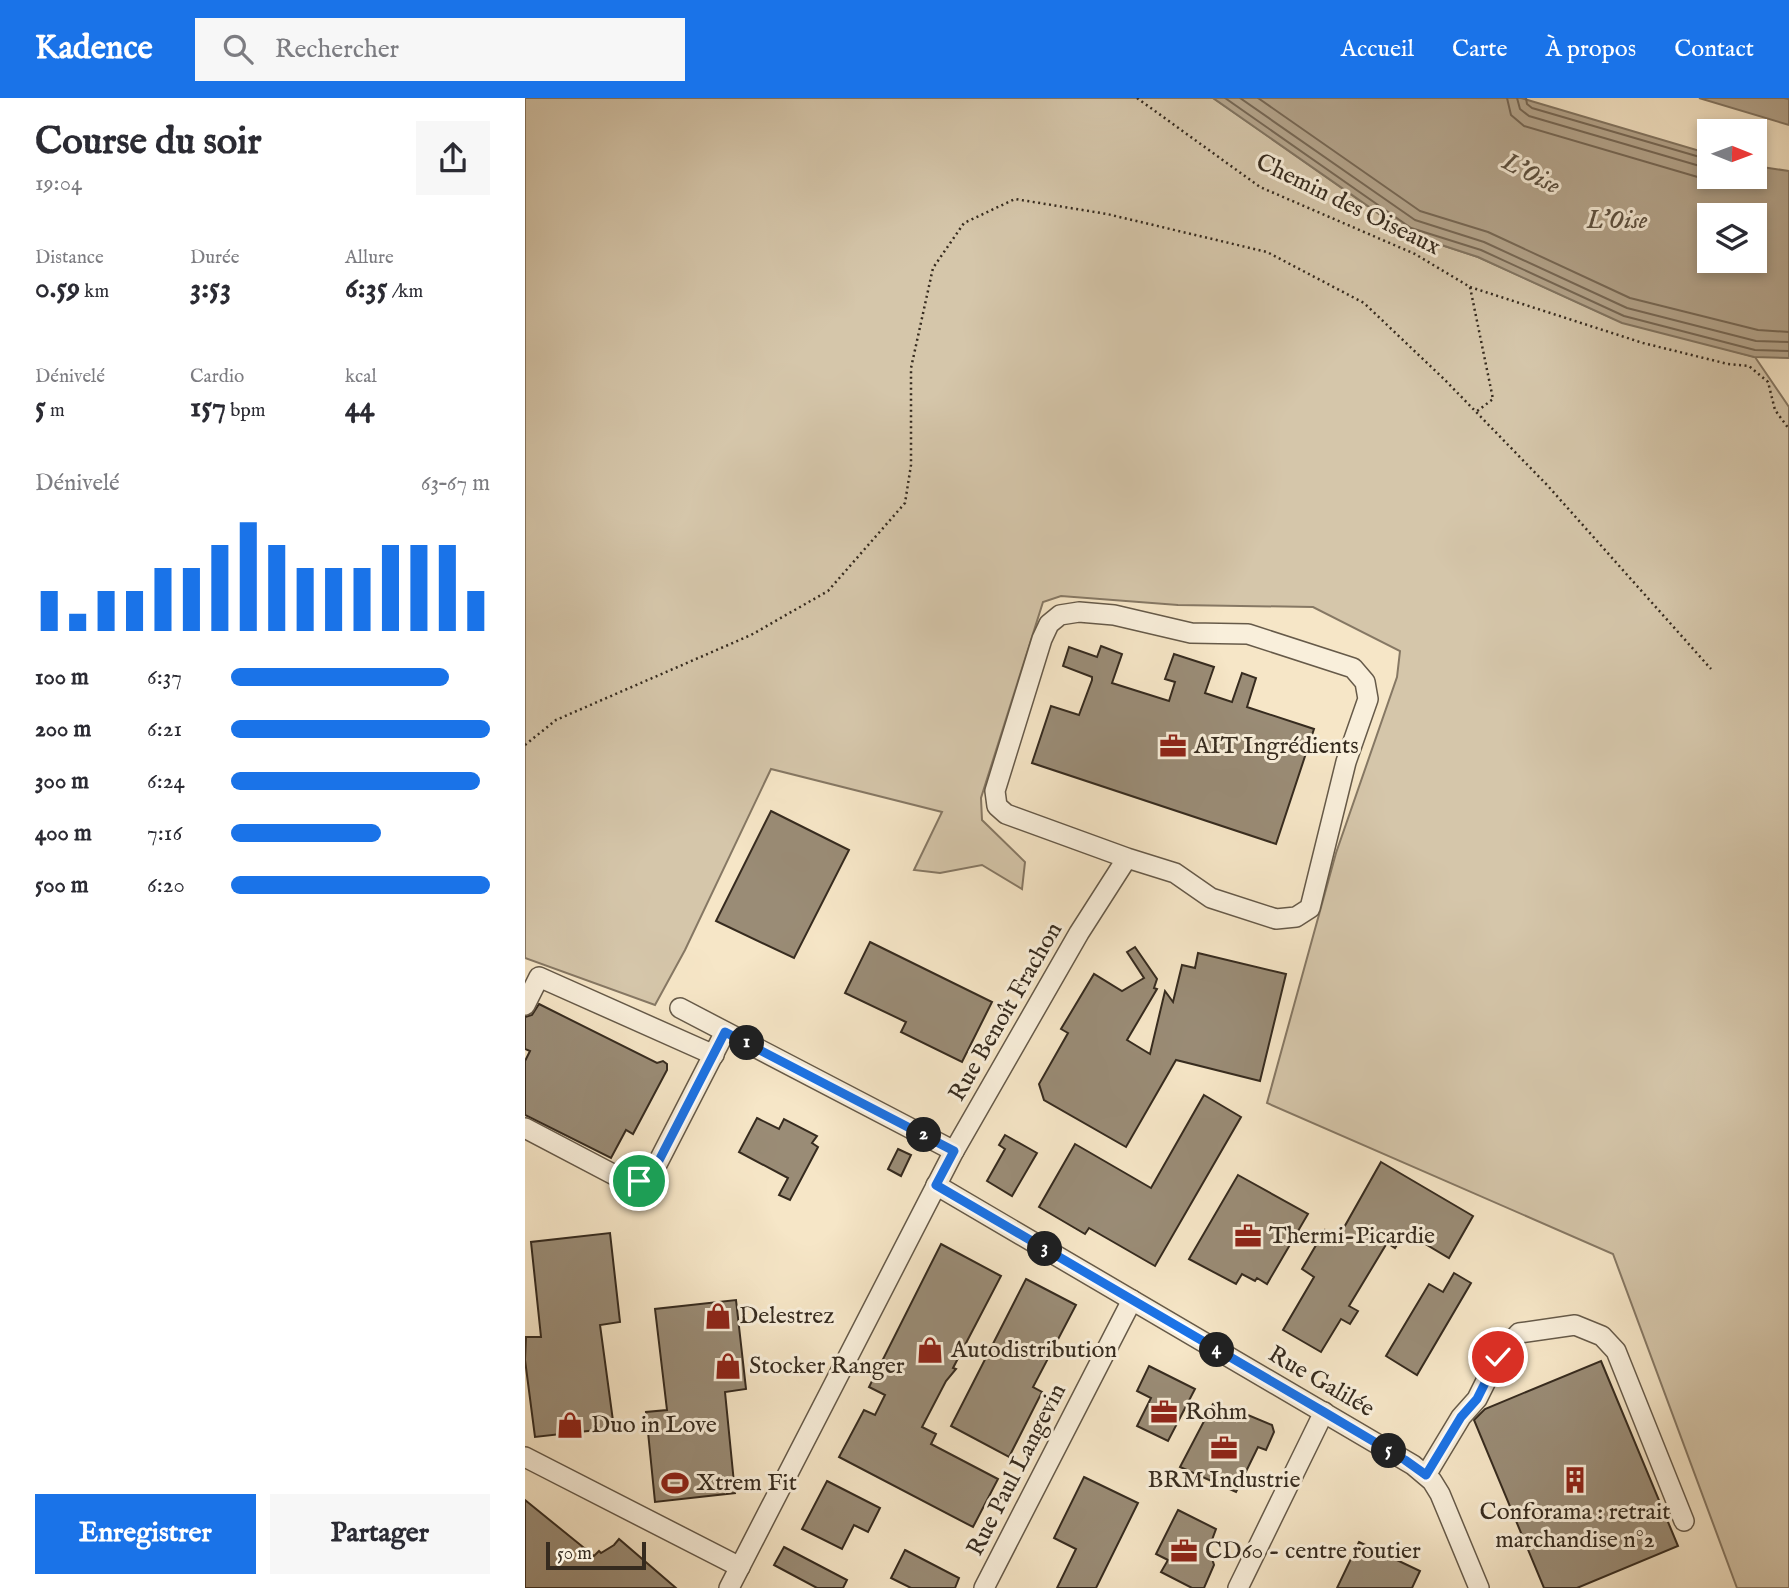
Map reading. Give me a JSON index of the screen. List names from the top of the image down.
{
  "streets": {
    "street": ["Rue Benoît Frachon", "Rue Galilée", "Rue Paul Langevin"],
    "path": ["Chemin des Oiseaux"]
  },
  "crossings": [
    ["Rue Benoît Frachon", "Rue Galilée"],
    ["Rue Galilée", "Rue Paul Langevin"]
  ],
  "water": ["L'Oise", "L’Oise"],
  "places": {
    "office": [
      "AIT Ingrédients",
      "Thermi-Picardie",
      "Rohm",
      "BRM Industrie",
      "CD60 - centre routier"
    ],
    "shop": [
      "Delestrez",
      "Autodistribution",
      "Stocker Ranger",
      "Duo in Love"
    ],
    "building": ["Conforama : retrait marchandise n°2"],
    "sports": ["Xtrem Fit"]
  },
  "scale_bar": "50 m",
  "north": "right",
  "page": {
    "header": "Kadence",
    "search": "Rechercher",
    "nav": [
      "Accueil",
      "Carte",
      "À propos",
      "Contact"
    ],
    "heading": ["Course du soir", "19:04"],
    "stats": [
      ["Distance", "0.59 km"],
      ["Durée", "3:53"],
      ["Allure", "6:35 /km"],
      ["Dénivelé", "5 m"],
      ["Cardio", "157 bpm"],
      ["kcal", "44"]
    ],
    "chart": ["Dénivelé", "63–67 m"],
    "list": [
      {
        "name": "100 m",
        "note": "6:37"
      },
      {
        "name": "200 m",
        "note": "6:21"
      },
      {
        "name": "300 m",
        "note": "6:24"
      },
      {
        "name": "400 m",
        "note": "7:16"
      },
      {
        "name": "500 m",
        "note": "6:20"
      }
    ],
    "pins": [
      "1",
      "2",
      "3",
      "4",
      "5"
    ],
    "buttons": ["Enregistrer", "Partager"],
    "scale": "50 m"
  }
}
